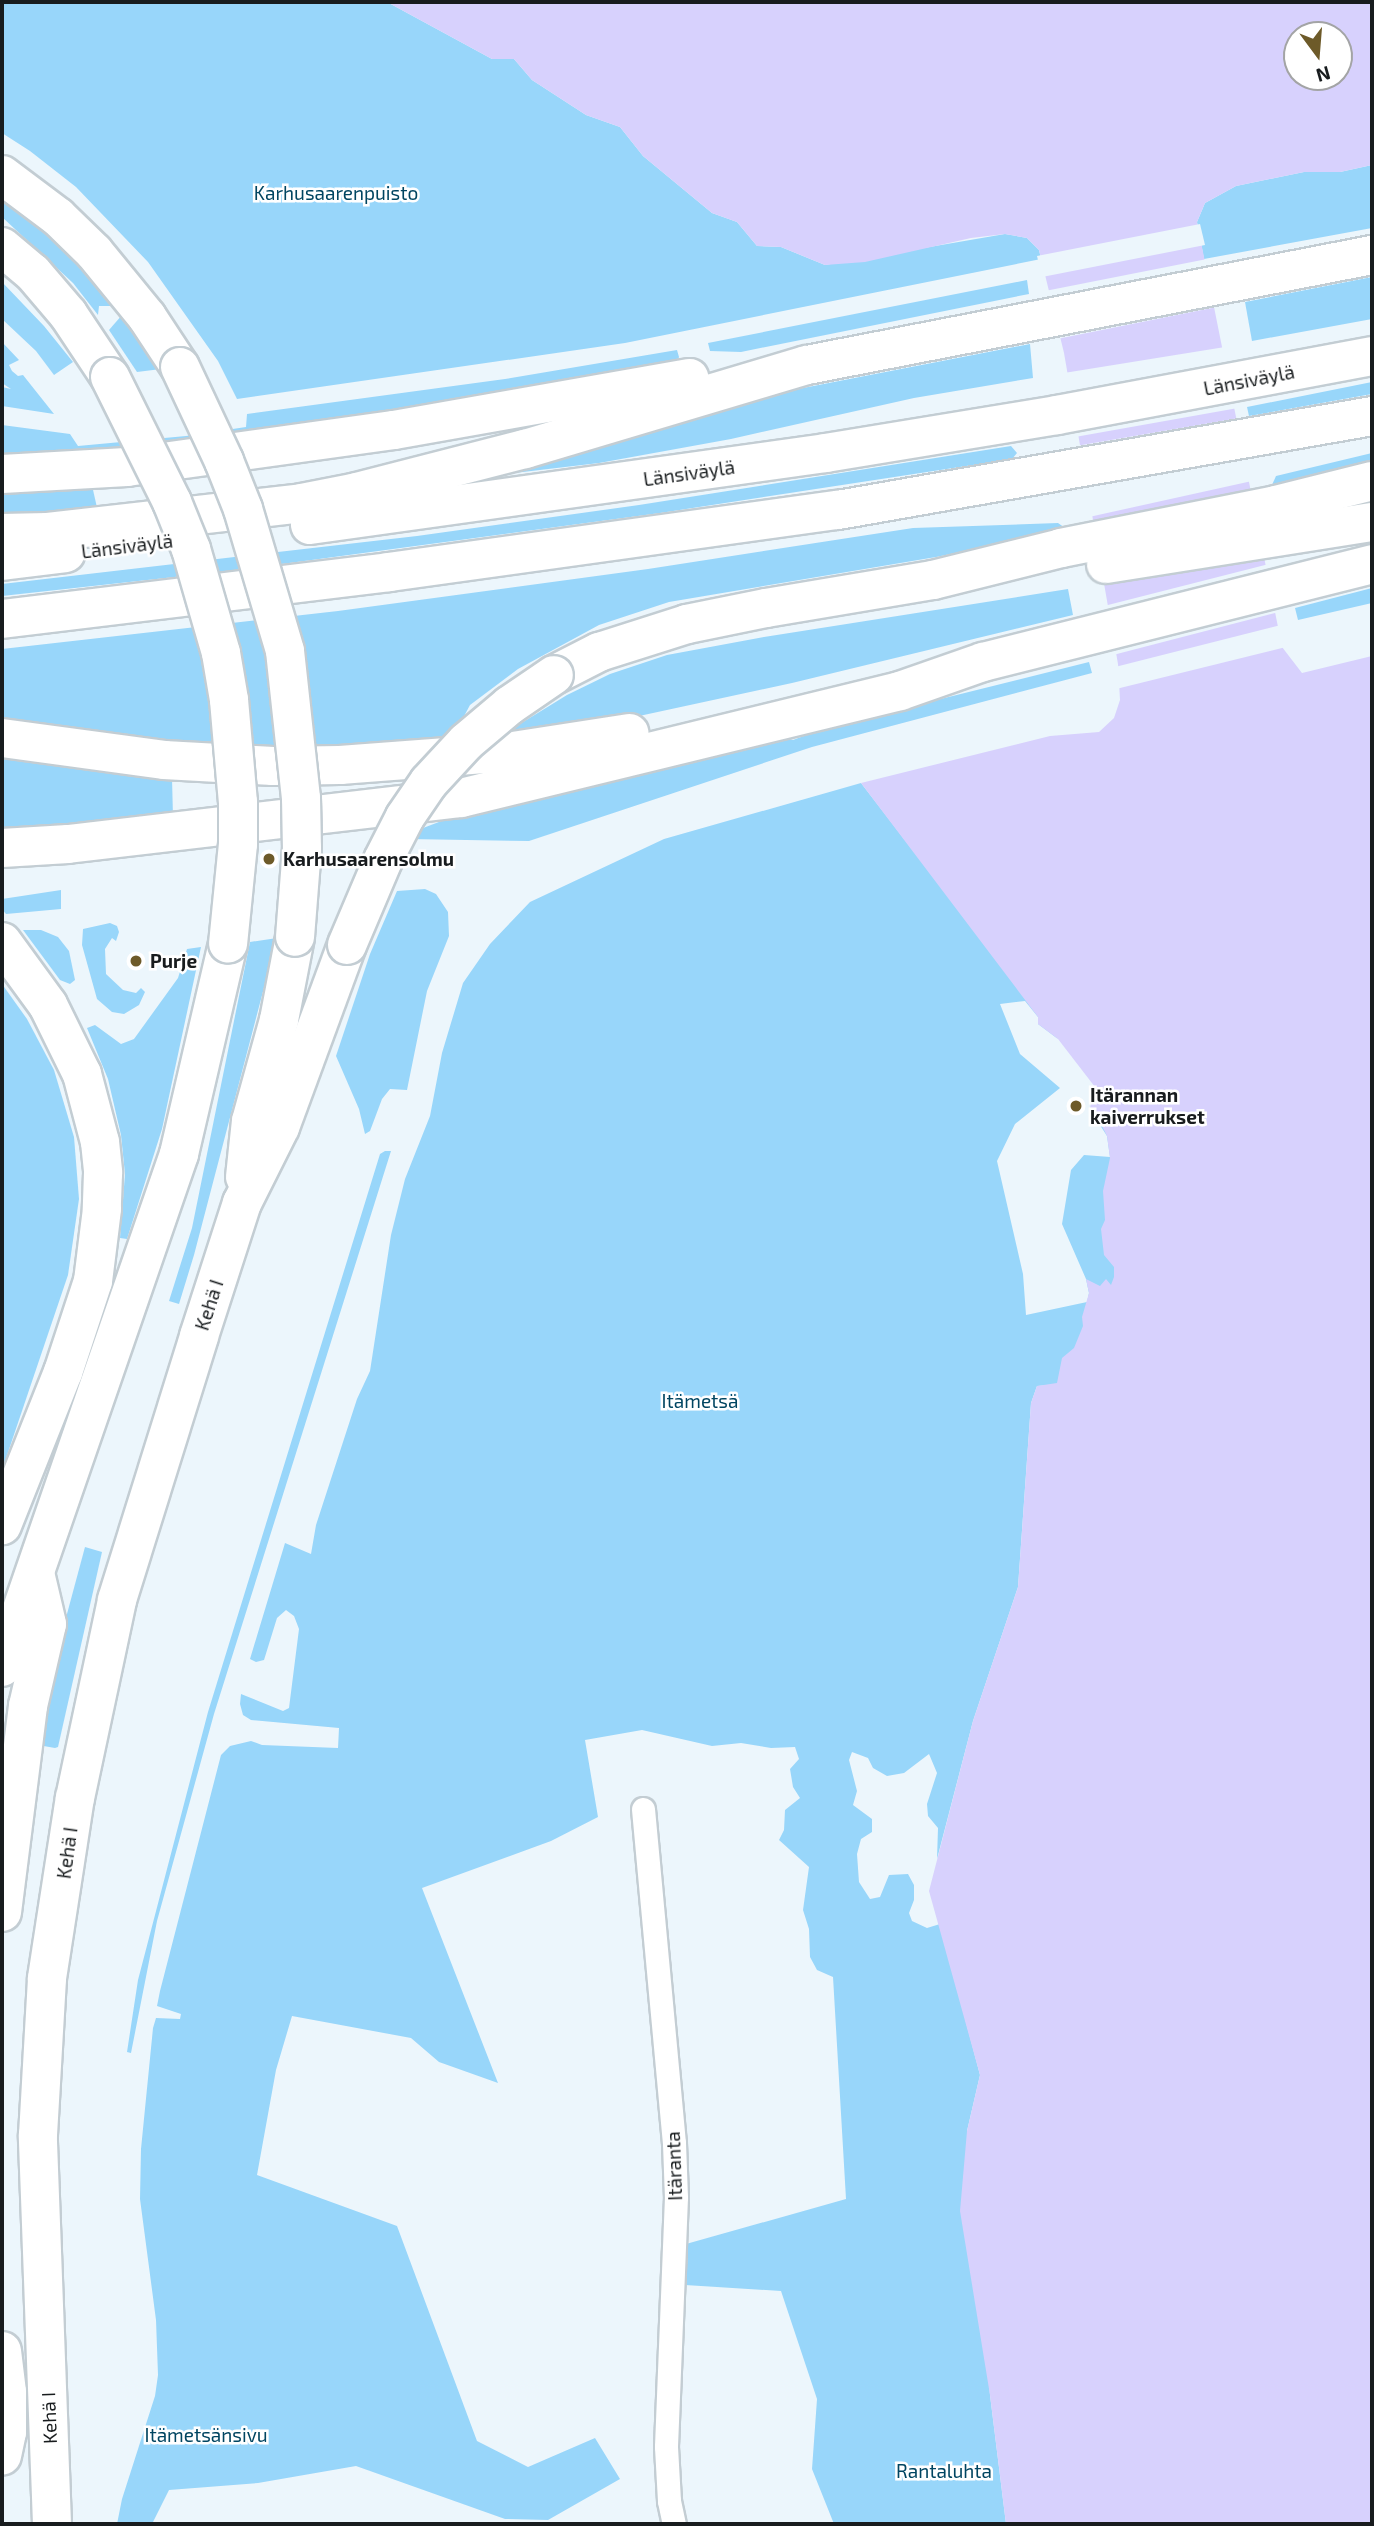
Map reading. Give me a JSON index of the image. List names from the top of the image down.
{
  "streets": {
    "highway": ["Länsiväylä", "Kehä I"],
    "street": ["Itäranta"]
  },
  "parks": [
    "Karhusaarenpuisto",
    "Itämetsä",
    "Itämetsänsivu",
    "Rantaluhta"
  ],
  "places": ["Karhusaarensolmu", "Purje", "Itärannan kaiverrukset"],
  "north": "bottom"
}
